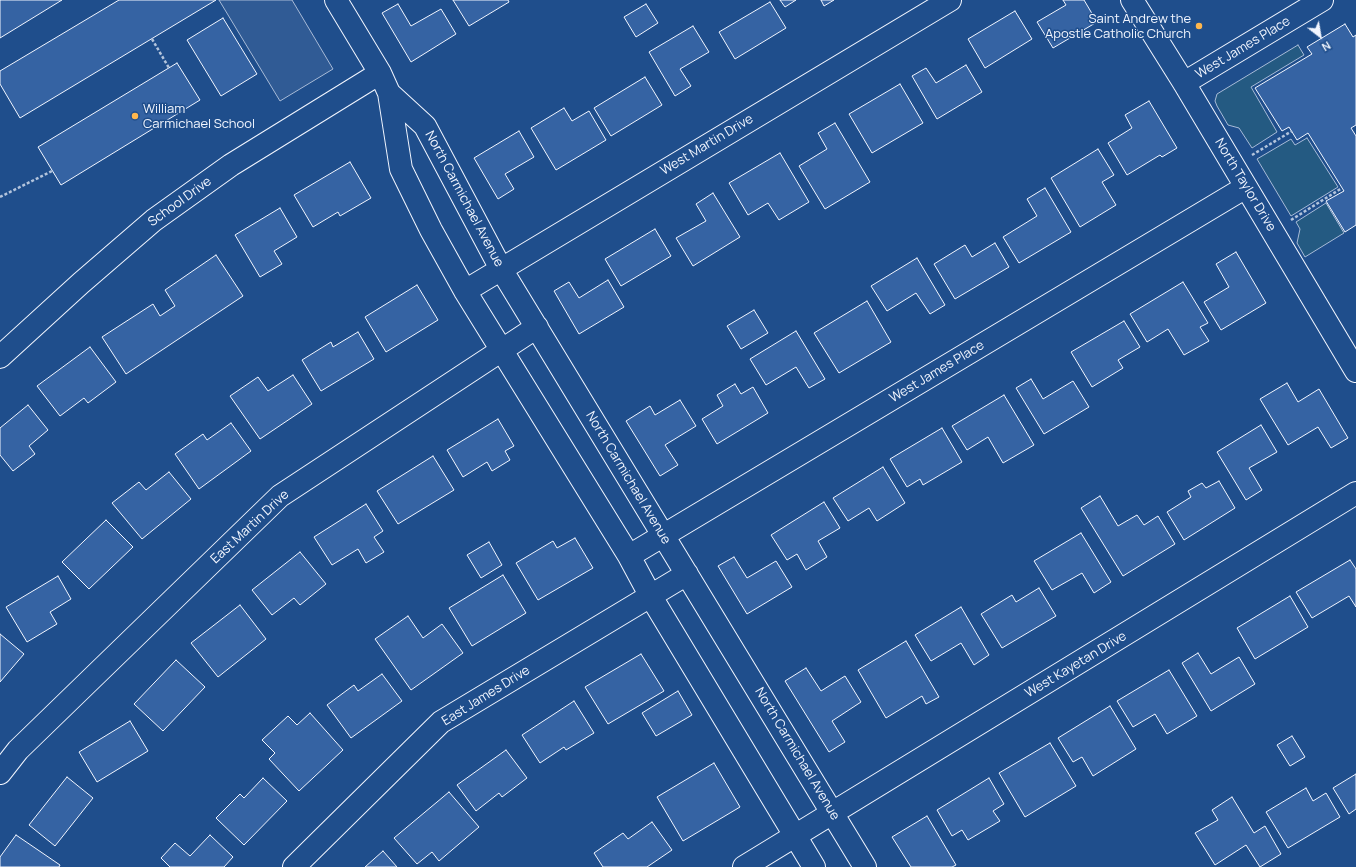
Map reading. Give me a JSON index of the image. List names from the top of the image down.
{
  "streets": {
    "street": [
      "West James Place",
      "West Martin Drive",
      "North Taylor Drive",
      "North Carmichael Avenue",
      "School Drive",
      "East Martin Drive",
      "West Kayetan Drive",
      "East James Drive"
    ]
  },
  "crossings": [
    ["West James Place", "North Taylor Drive"],
    ["West James Place", "North Carmichael Avenue"],
    ["West Martin Drive", "North Carmichael Avenue"],
    ["North Carmichael Avenue", "School Drive"],
    ["North Carmichael Avenue", "East Martin Drive"],
    ["North Carmichael Avenue", "West Kayetan Drive"],
    ["North Carmichael Avenue", "East James Drive"]
  ],
  "places": ["Saint Andrew the Apostle Catholic Church", "William Carmichael School"],
  "north": "bottom right"
}
